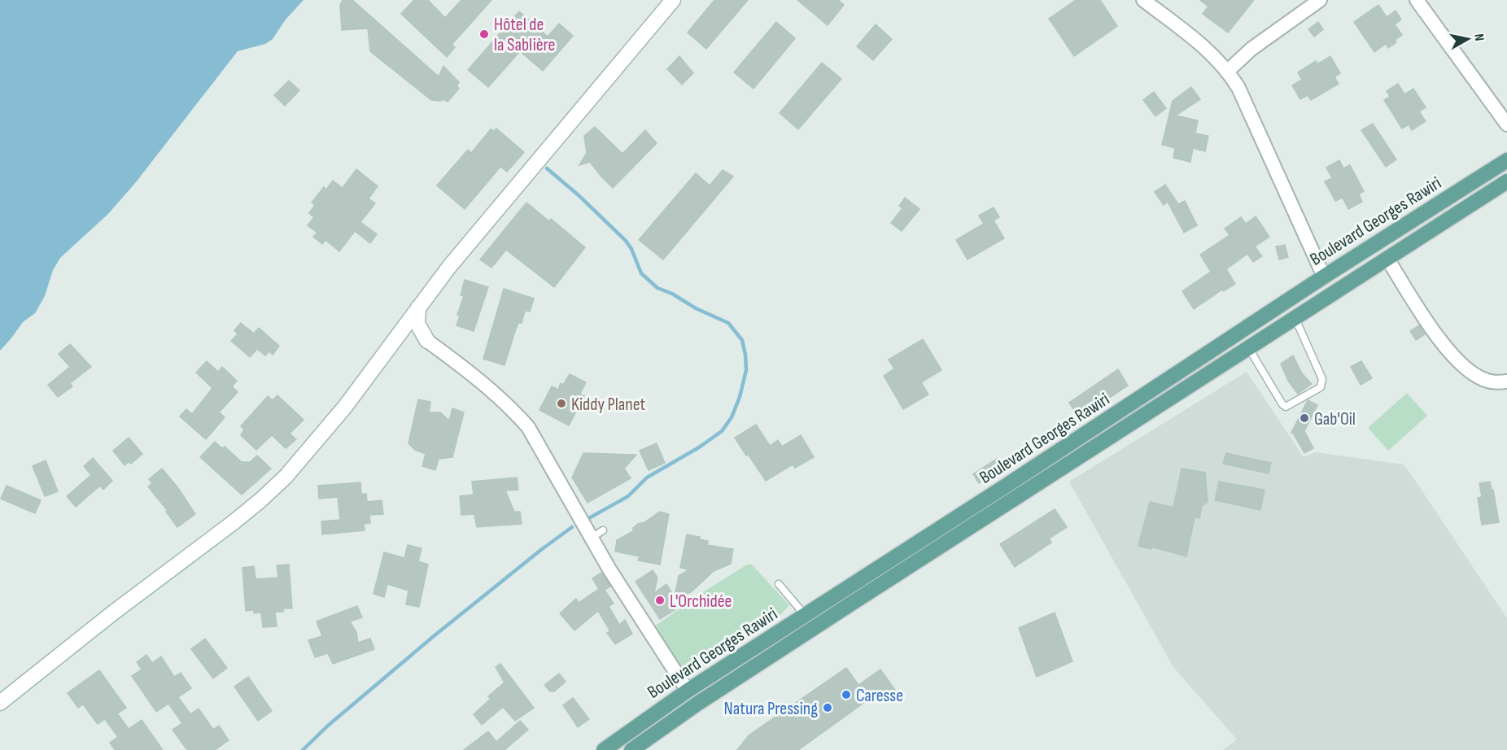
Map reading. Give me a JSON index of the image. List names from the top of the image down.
{
  "streets": {
    "main road": ["Boulevard Georges Rawiri"]
  },
  "places": [
    "Hôtel de la Sablière",
    "Kiddy Planet",
    "Gab'Oil",
    "L'Orchidée",
    "Caresse",
    "Natura Pressing"
  ],
  "north": "right"
}
